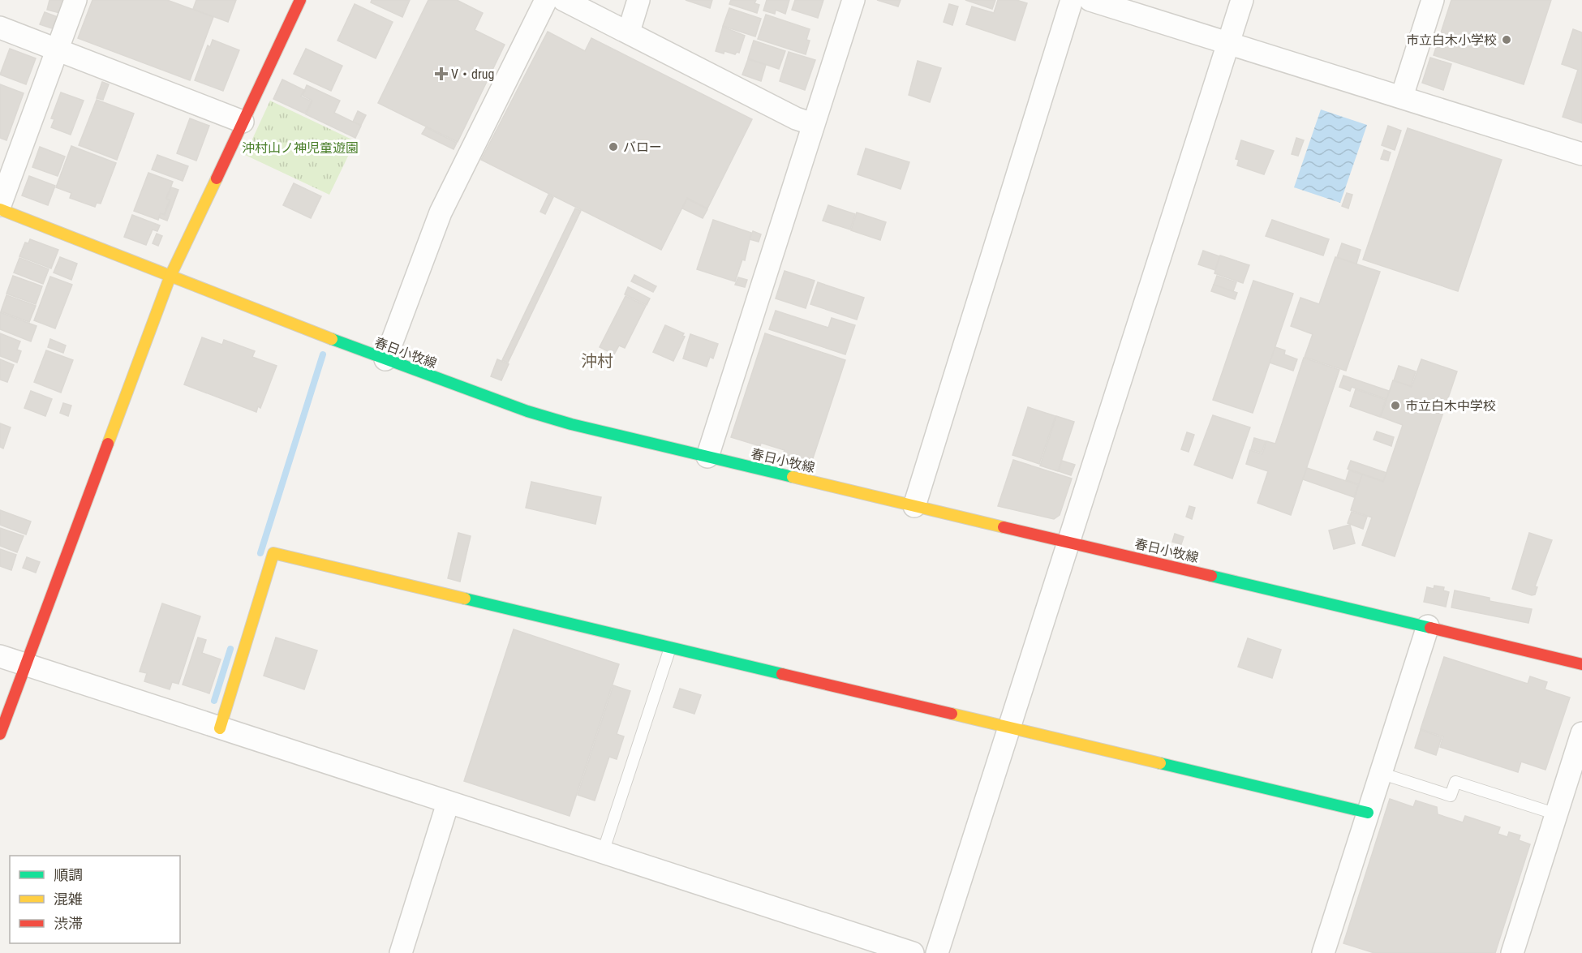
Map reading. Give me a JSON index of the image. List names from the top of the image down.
{
  "streets": {
    "street": ["春日小牧線"]
  },
  "districts": ["沖村"],
  "parks": ["沖村山ノ神児童遊園"],
  "places": {
    "other": ["市立白木小学校", "バロー", "市立白木中学校"],
    "health": ["V・drug"]
  },
  "legend": ["順調", "混雑", "渋滞"]
}
